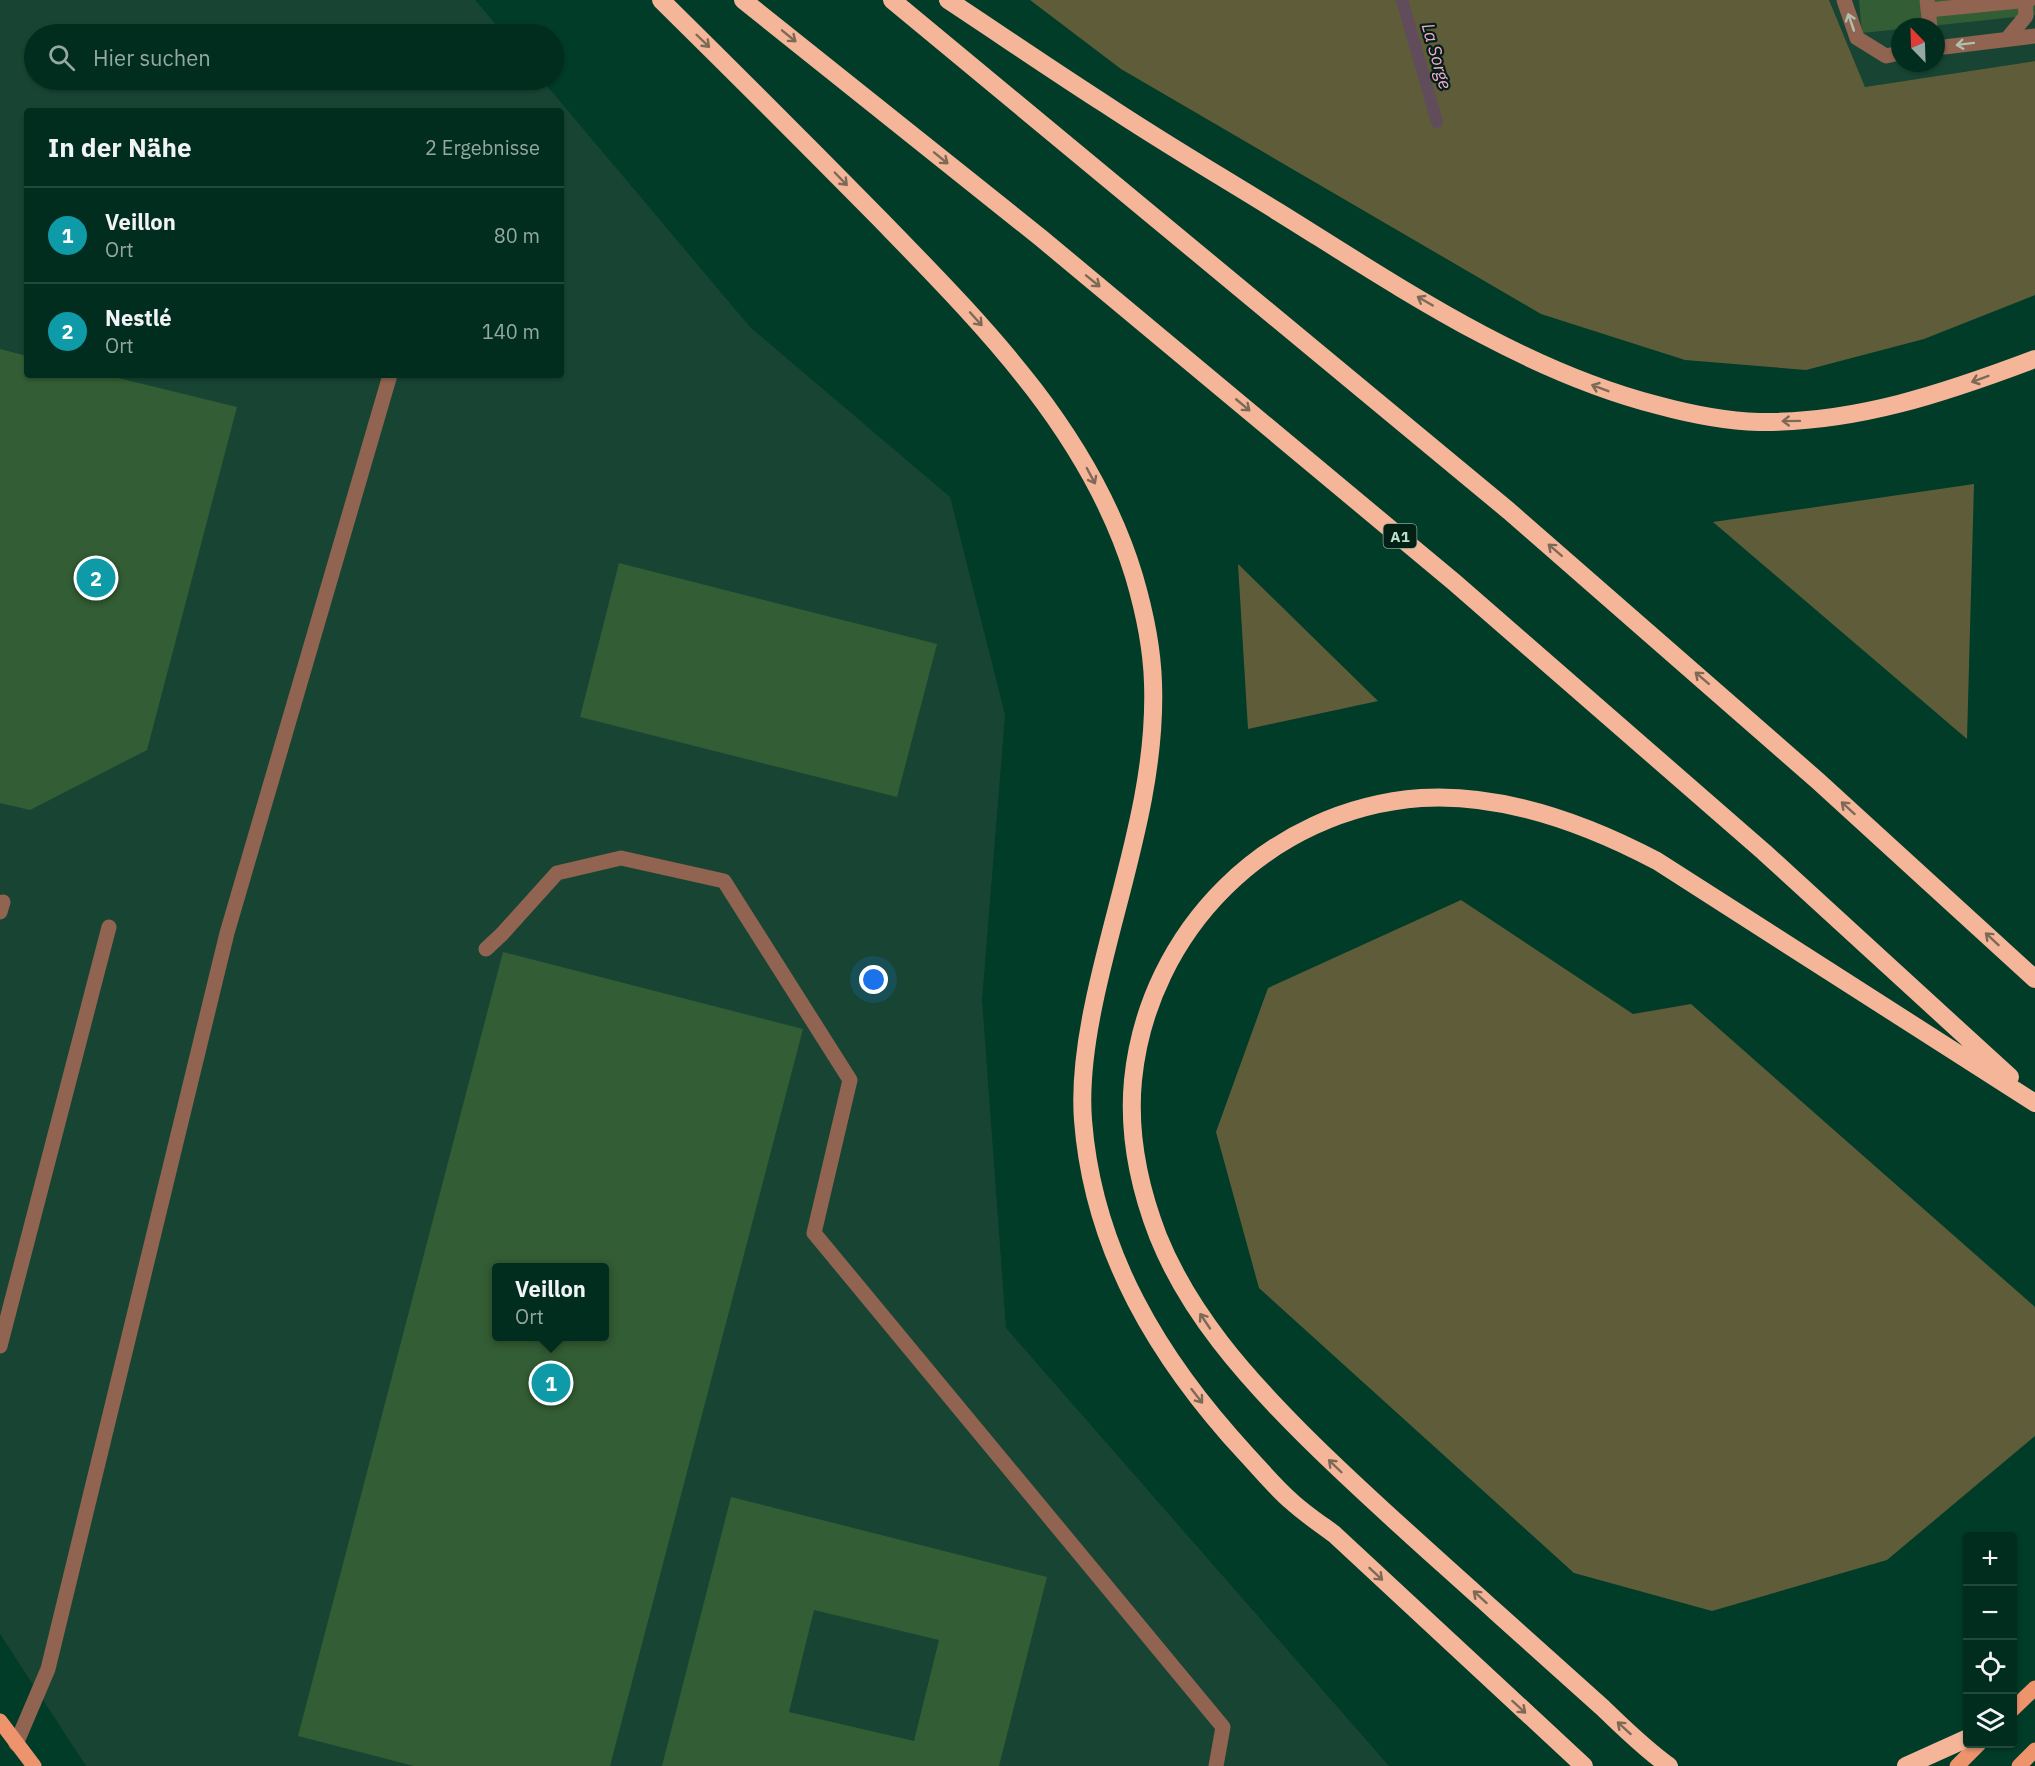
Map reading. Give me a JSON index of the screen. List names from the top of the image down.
{
  "streets": {
    "highway": ["A1"]
  },
  "water": ["La Sorge"],
  "north": "top left",
  "page": {
    "search": "Hier suchen",
    "heading": ["In der Nähe", "2 Ergebnisse"],
    "list": [
      {
        "mark": "1",
        "name": "Veillon",
        "note": "Ort",
        "value": "80 m"
      },
      {
        "mark": "2",
        "name": "Nestlé",
        "note": "Ort",
        "value": "140 m"
      }
    ],
    "pins": ["2", "1"],
    "popup": ["Veillon", "Ort"],
    "map_buttons": ["+", "−"]
  }
}
